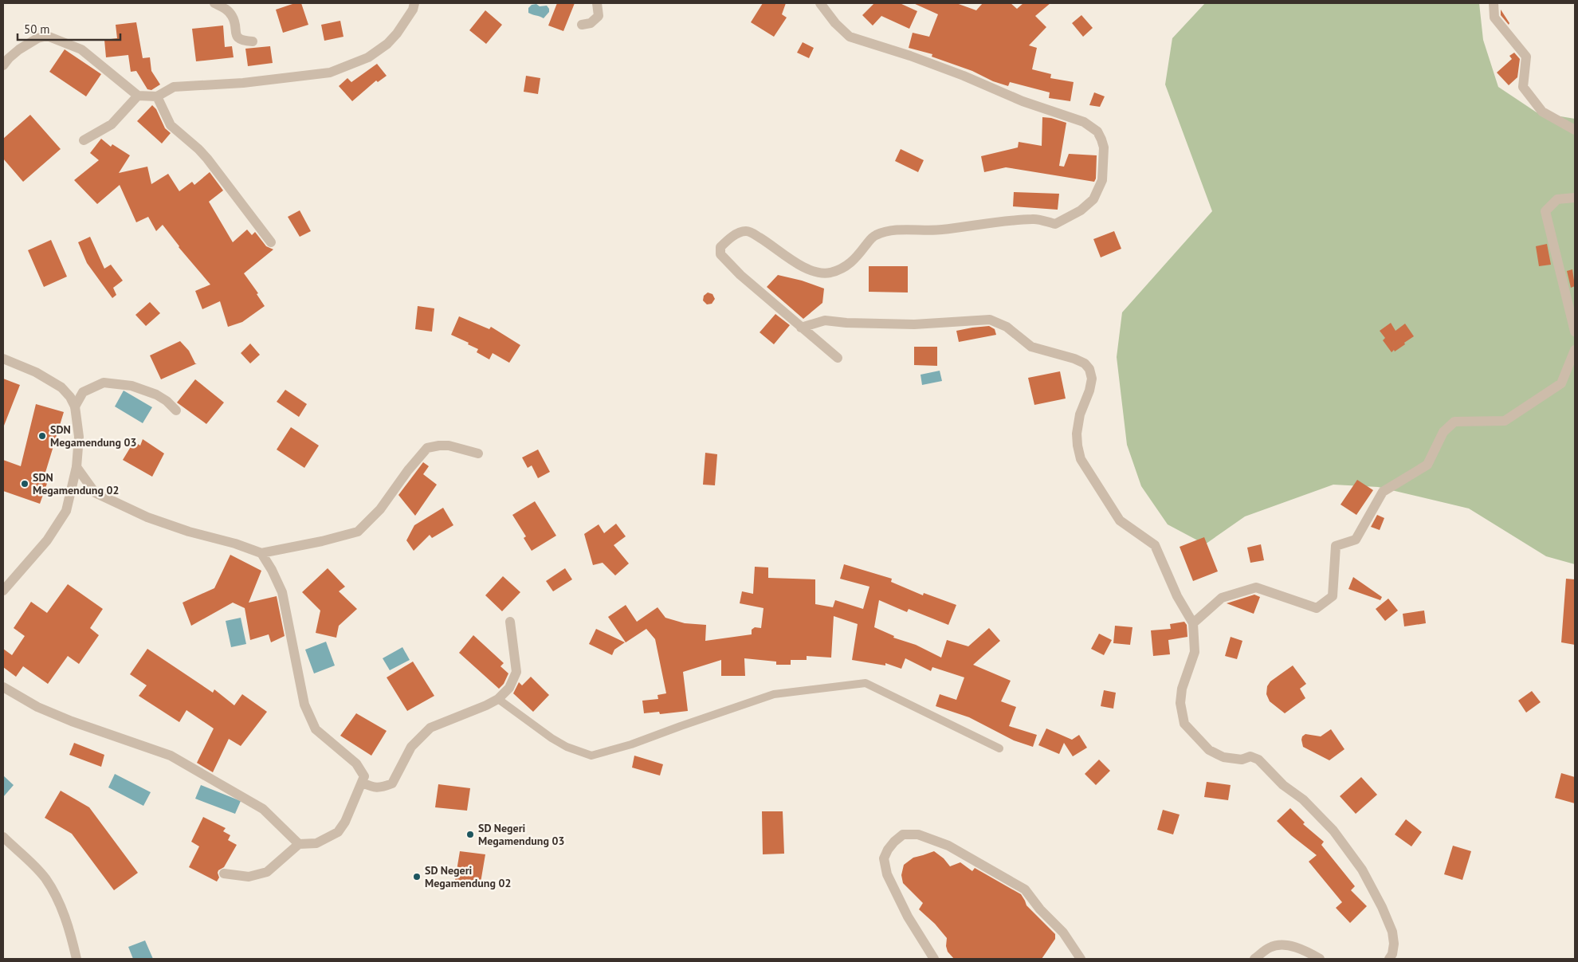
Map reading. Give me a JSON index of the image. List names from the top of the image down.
{
  "places": [
    "SDN Megamendung 03",
    "SDN Megamendung 02",
    "SD Negeri Megamendung 03",
    "SD Negeri Megamendung 02"
  ],
  "scale_bar": "50 m"
}
